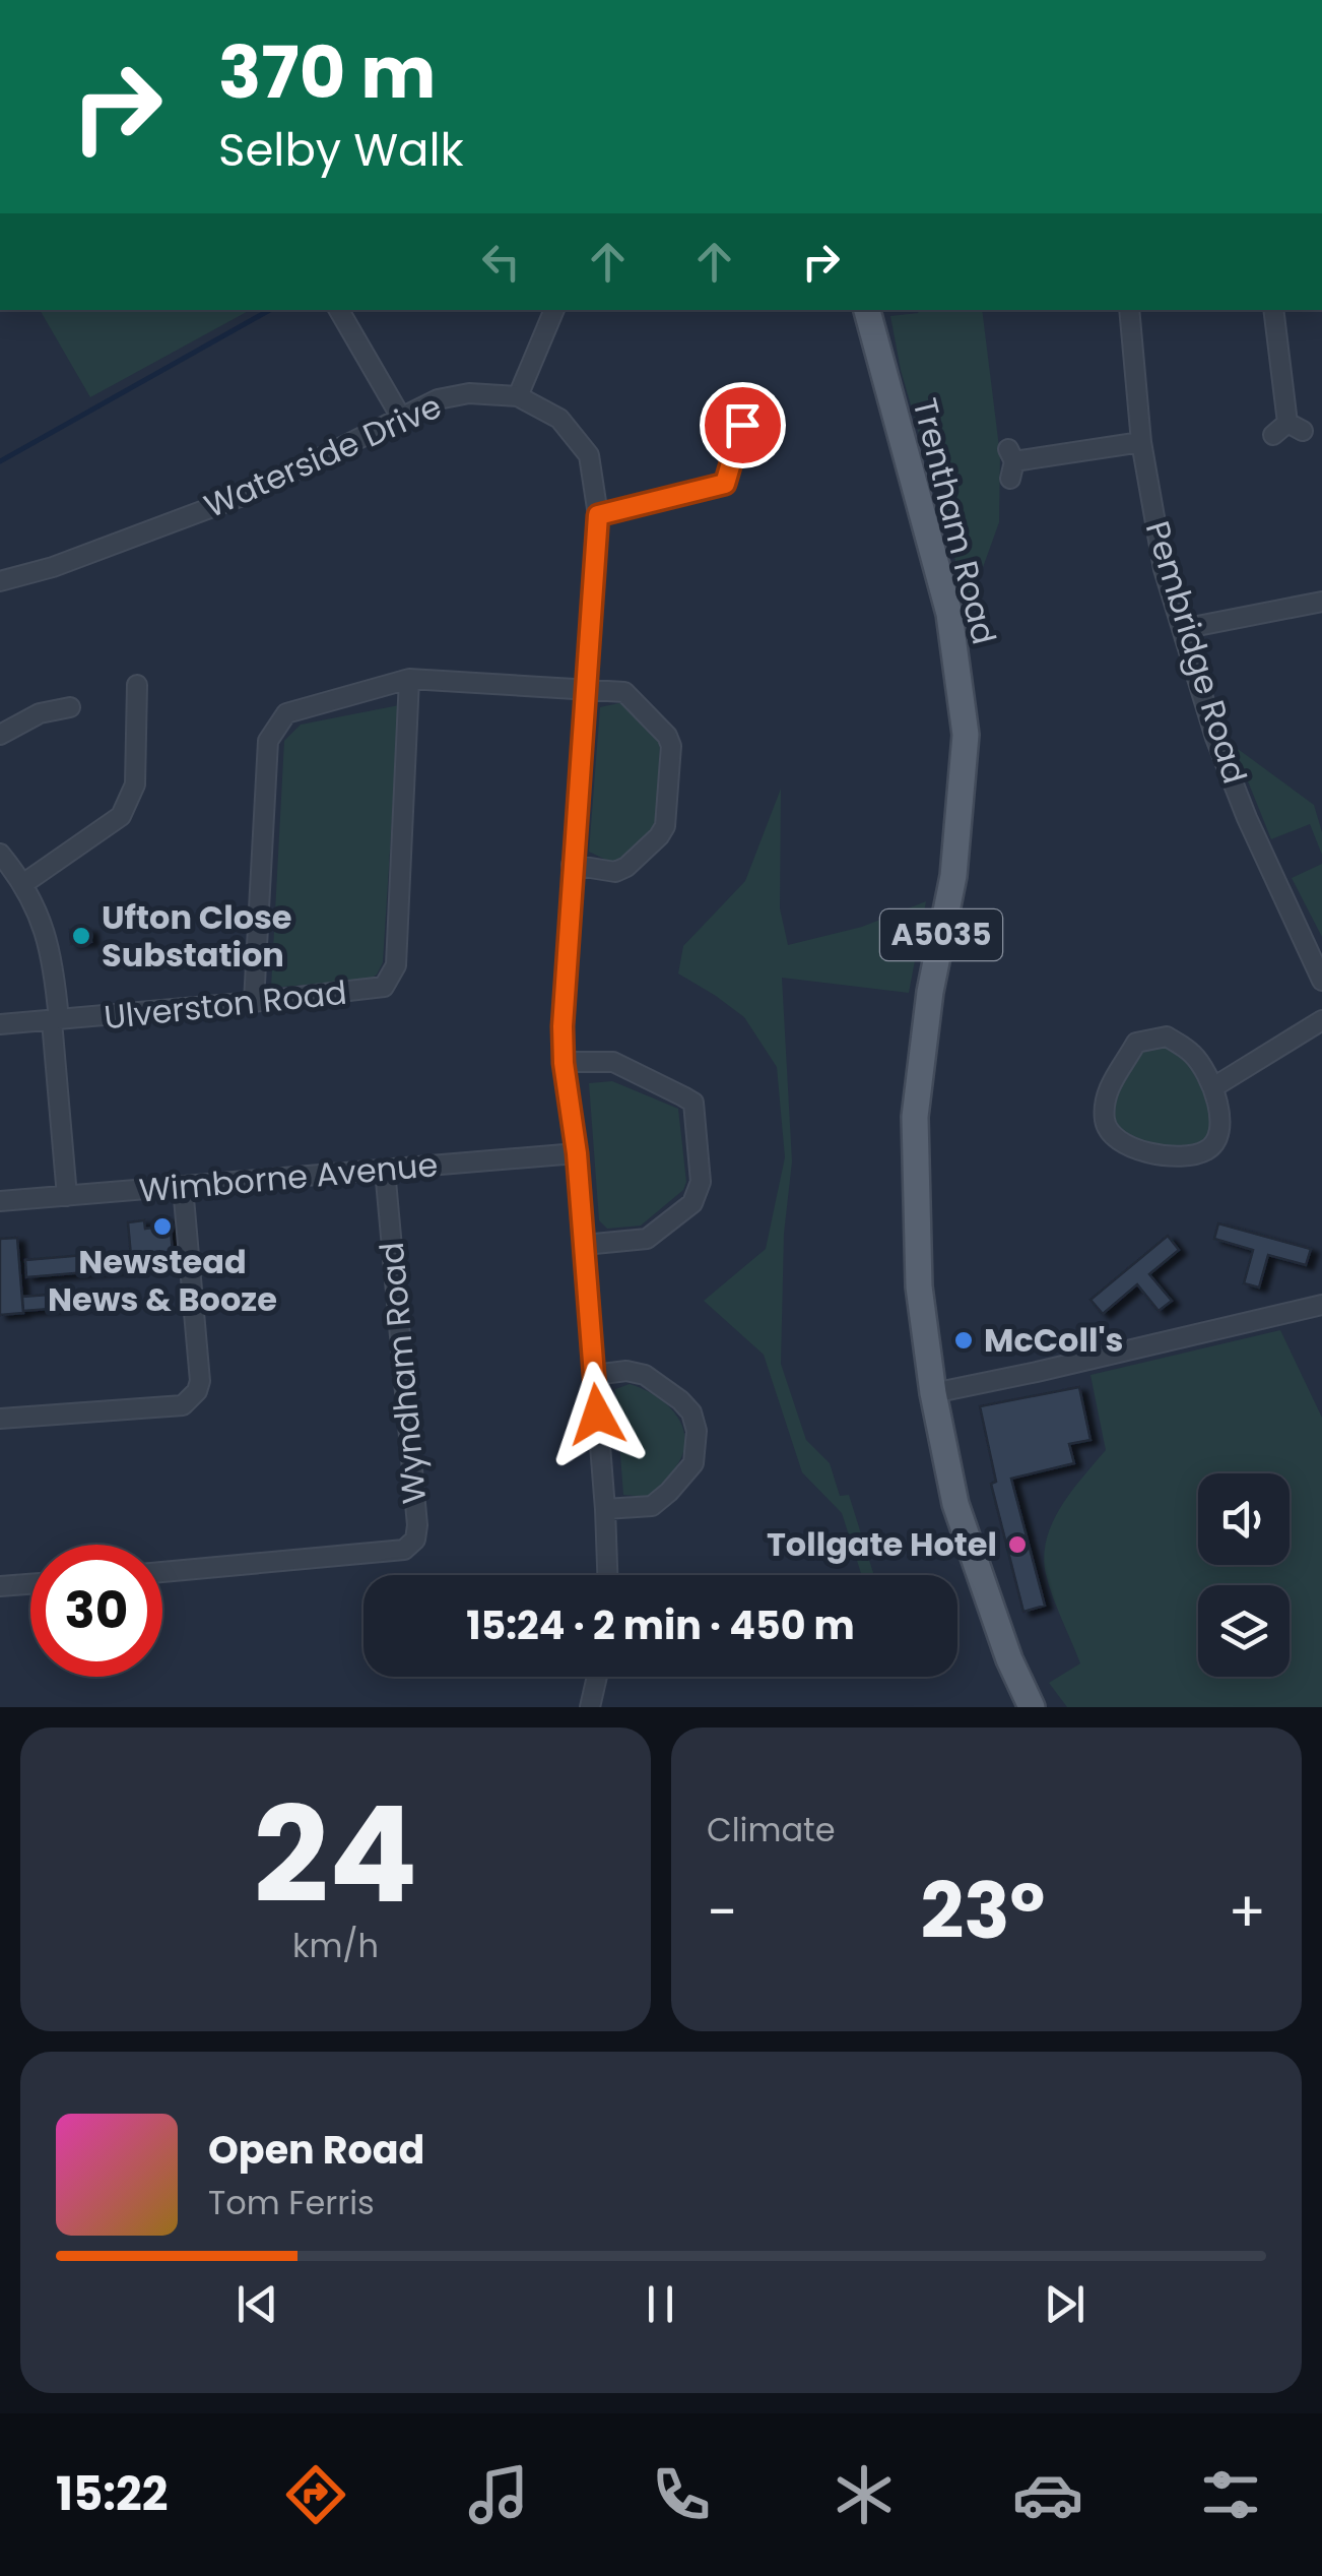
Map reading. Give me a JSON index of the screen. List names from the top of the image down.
{
  "streets": {
    "main road": ["Trentham Road", "A5035"],
    "street": [
      "Waterside Drive",
      "Pembridge Road",
      "Ulverston Road",
      "Wimborne Avenue",
      "Wyndham Road"
    ]
  },
  "crossings": [
    ["Waterside Drive", "Wimborne Avenue"],
    ["Wimborne Avenue", "Wyndham Road"]
  ],
  "places": [
    "Ufton Close Substation",
    "Newstead News & Booze",
    "McColl's",
    "Tollgate Hotel"
  ],
  "page": {
    "turn": ["370 m", "Selby Walk"],
    "limit": "30",
    "trip": "15:24 · 2 min · 450 m",
    "tile": [
      ["24", "km/h"],
      "Climate"
    ],
    "heat": ["−", "23°", "+"],
    "song": ["Open Road", "Tom Ferris"],
    "tabs": "15:22"
  }
}
